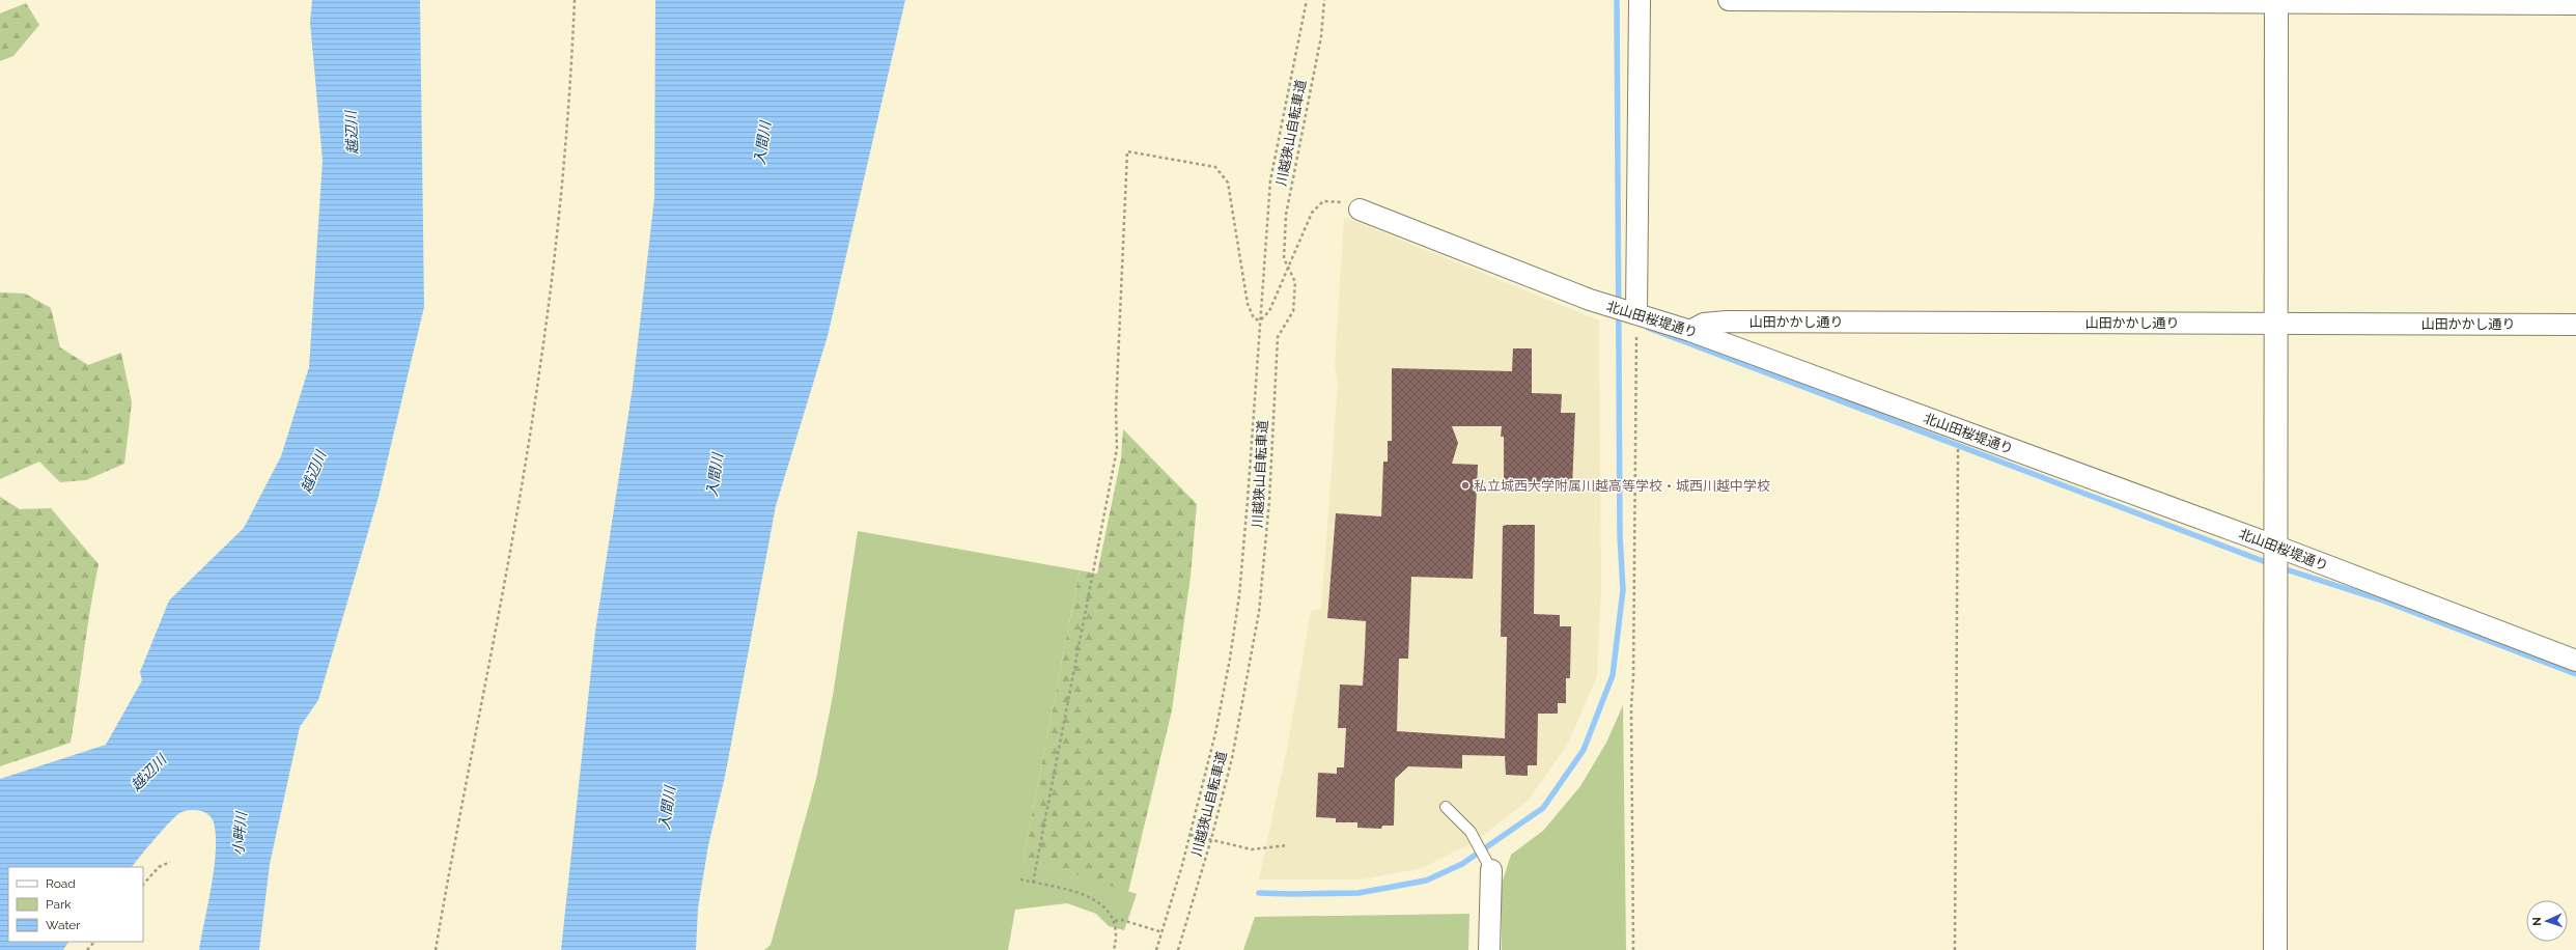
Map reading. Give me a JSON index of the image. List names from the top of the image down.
{
  "streets": {
    "street": ["北山田桜堤通り", "山田かかし通り"],
    "path": ["川越狭山自転車道"]
  },
  "crossings": [
    ["北山田桜堤通り", "山田かかし通り"]
  ],
  "water": ["越辺川", "入間川", "小畔川"],
  "places": ["私立城西大学附属川越高等学校・城西川越中学校"],
  "legend": ["Road", "Park", "Water"],
  "north": "left"
}
